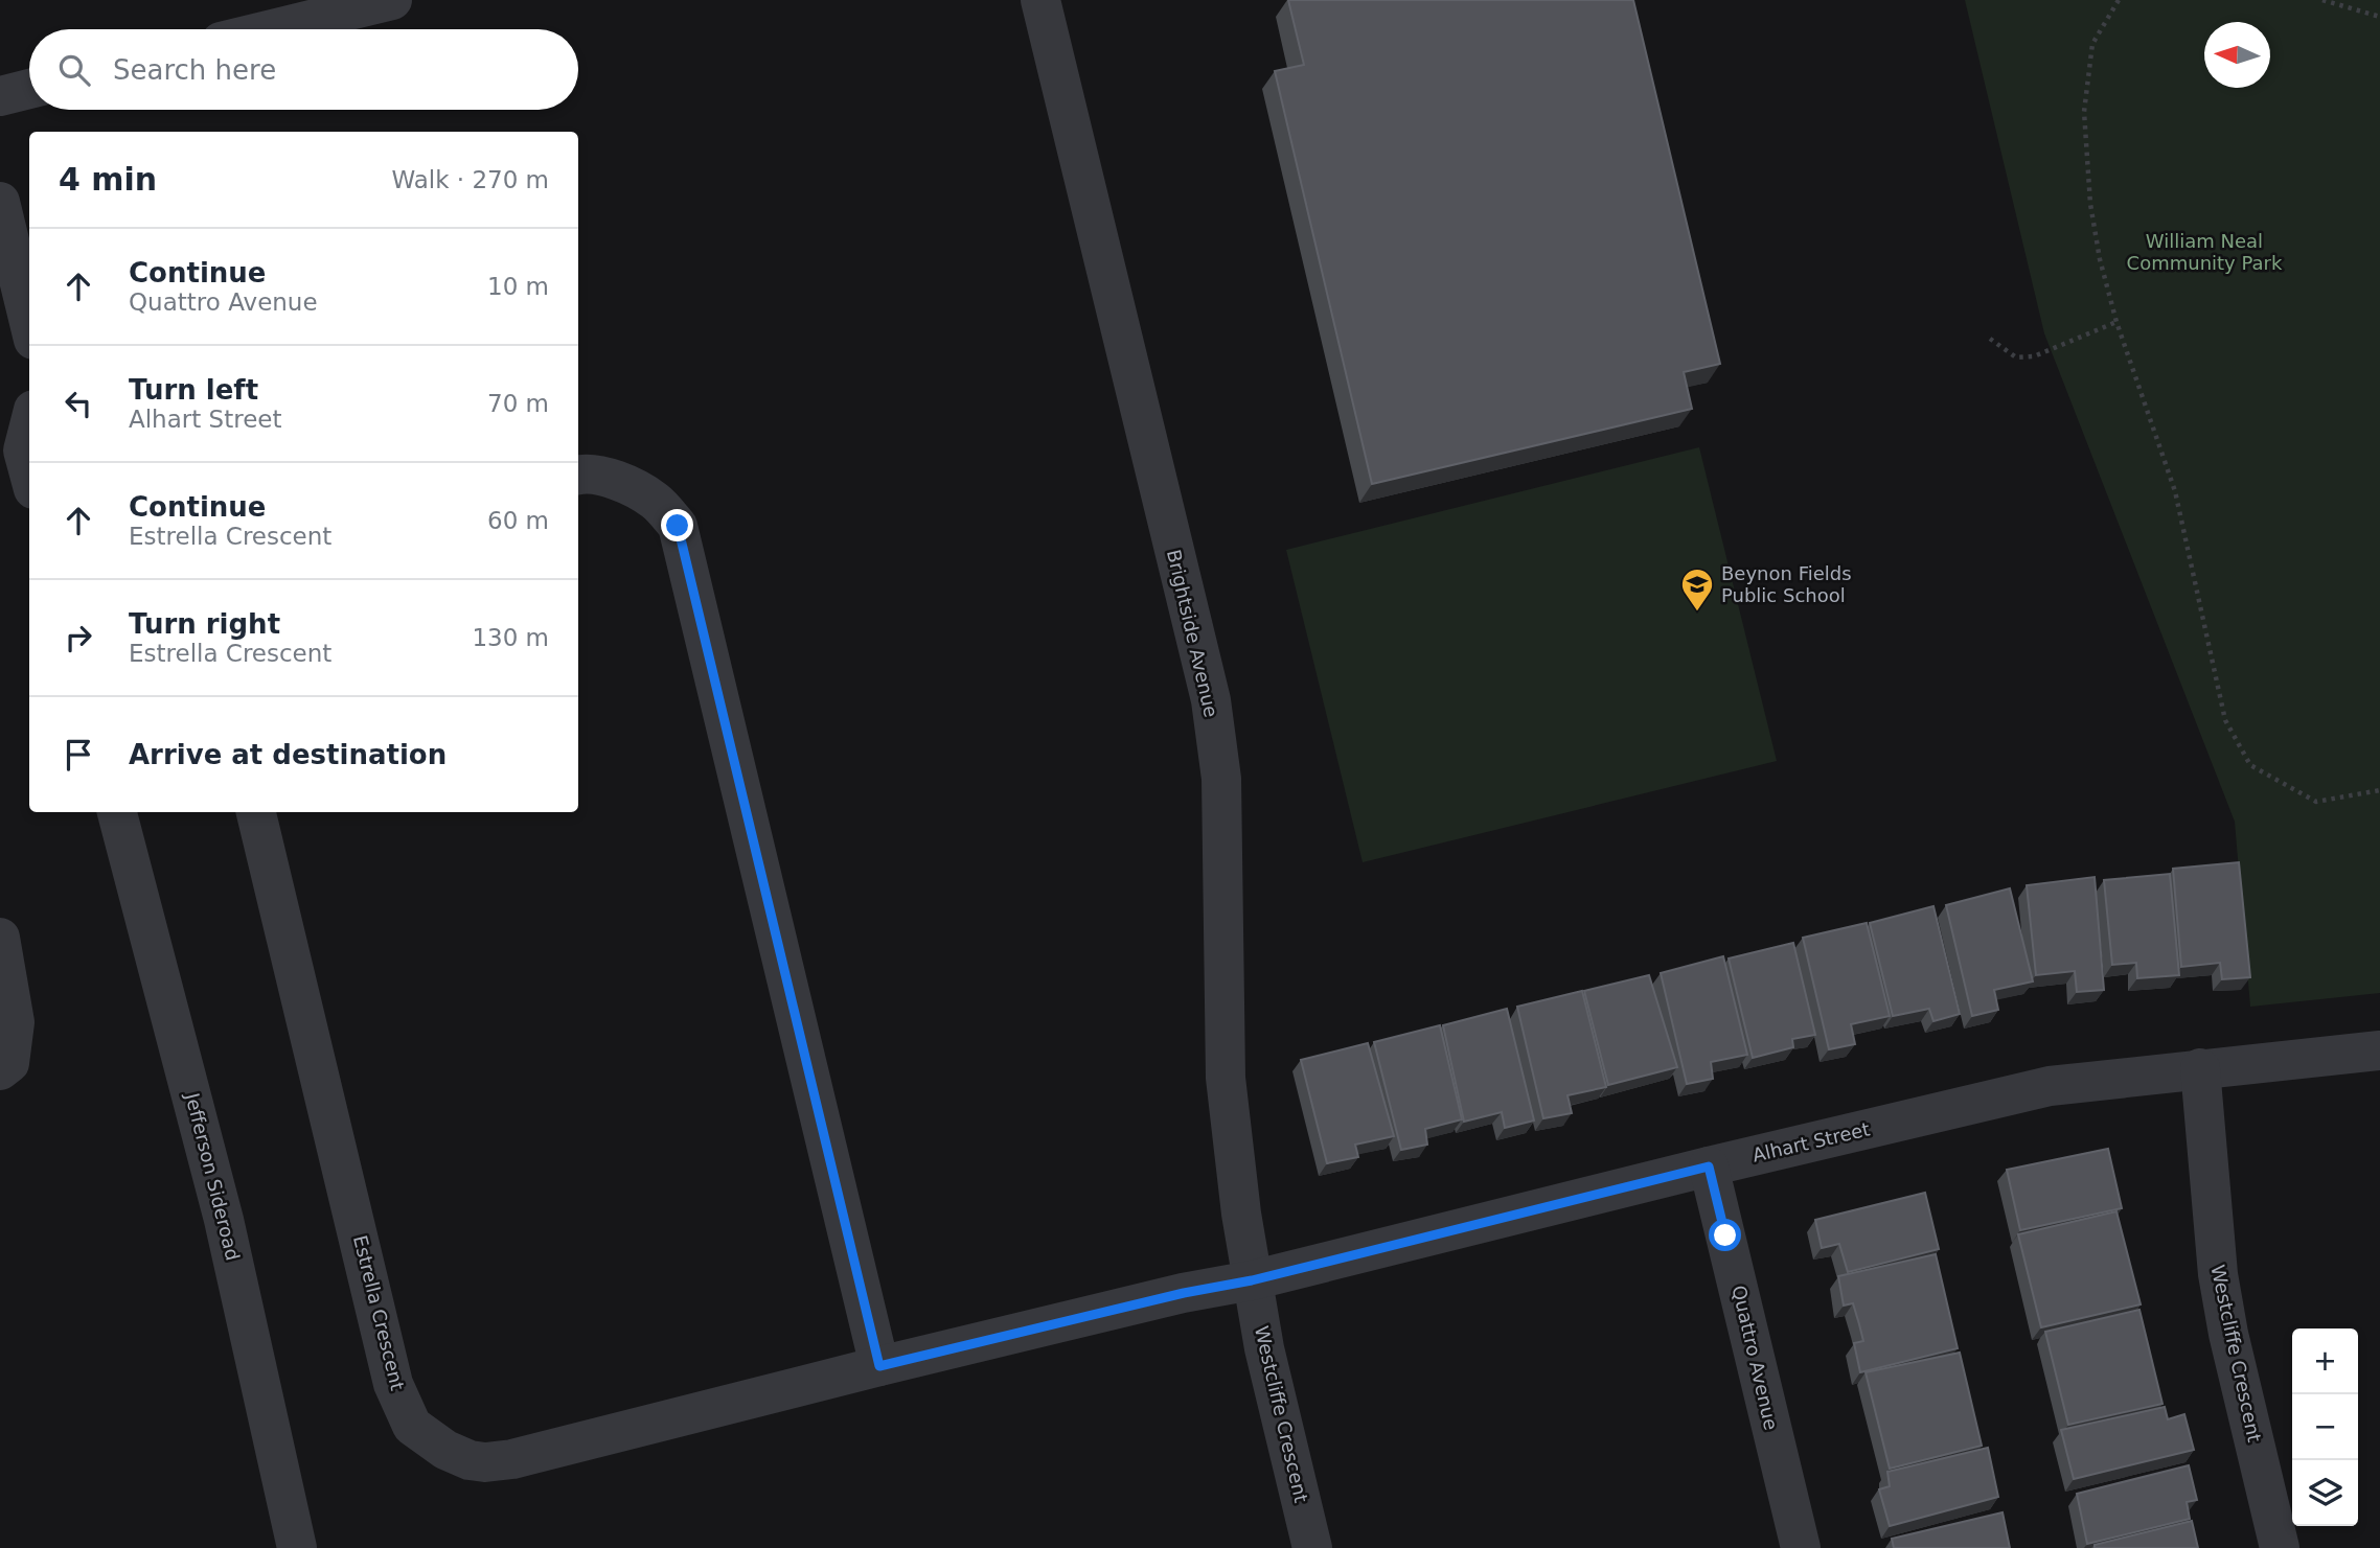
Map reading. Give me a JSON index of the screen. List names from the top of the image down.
{
  "streets": {
    "street": [
      "Brightside Avenue",
      "Alhart Street",
      "Jefferson Sideroad",
      "Estrella Crescent",
      "Westcliffe Crescent",
      "Quattro Avenue"
    ]
  },
  "crossings": [
    ["Brightside Avenue", "Alhart Street"],
    ["Brightside Avenue", "Estrella Crescent"],
    ["Brightside Avenue", "Westcliffe Crescent"],
    ["Alhart Street", "Estrella Crescent"],
    ["Alhart Street", "Westcliffe Crescent"],
    ["Alhart Street", "Quattro Avenue"],
    ["Estrella Crescent", "Westcliffe Crescent"]
  ],
  "parks": ["William Neal Community Park"],
  "places": {
    "school or university": ["Beynon Fields Public School"]
  },
  "north": "left",
  "page": {
    "search": "Search here",
    "heading": ["4 min", "Walk · 270 m"],
    "list": [
      ["Continue", "Quattro Avenue", "10 m"],
      ["Turn left", "Alhart Street", "70 m"],
      ["Continue", "Estrella Crescent", "60 m"],
      ["Turn right", "Estrella Crescent", "130 m"],
      "Arrive at destination"
    ],
    "map_buttons": ["+", "−"]
  }
}
